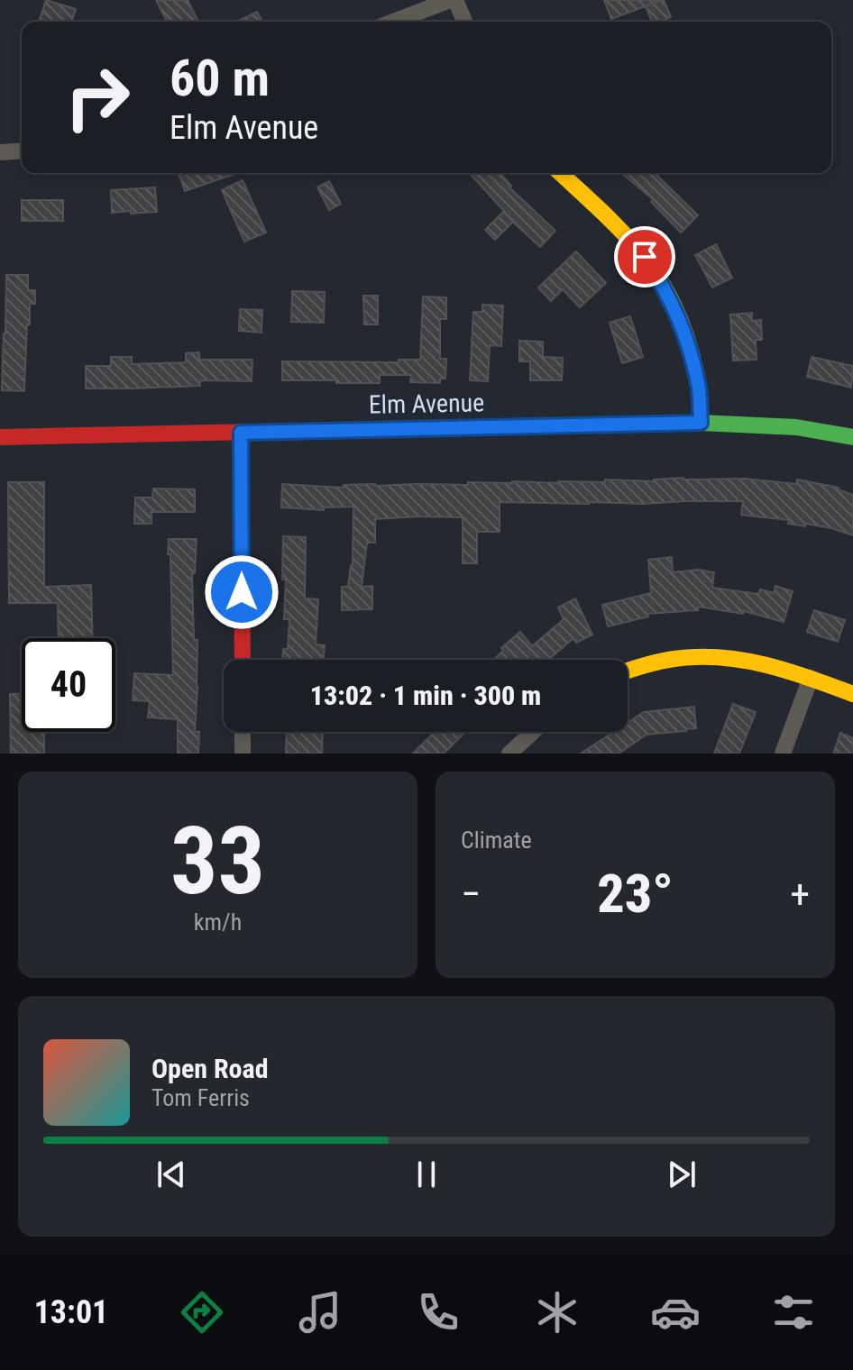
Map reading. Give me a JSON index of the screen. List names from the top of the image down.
{
  "streets": {
    "street": ["Elm Avenue"]
  },
  "page": {
    "turn": ["60 m", "Elm Avenue"],
    "limit": "40",
    "trip": "13:02 · 1 min · 300 m",
    "tile": [
      ["33", "km/h"],
      "Climate"
    ],
    "heat": ["−", "23°", "+"],
    "song": ["Open Road", "Tom Ferris"],
    "tabs": "13:01"
  }
}
